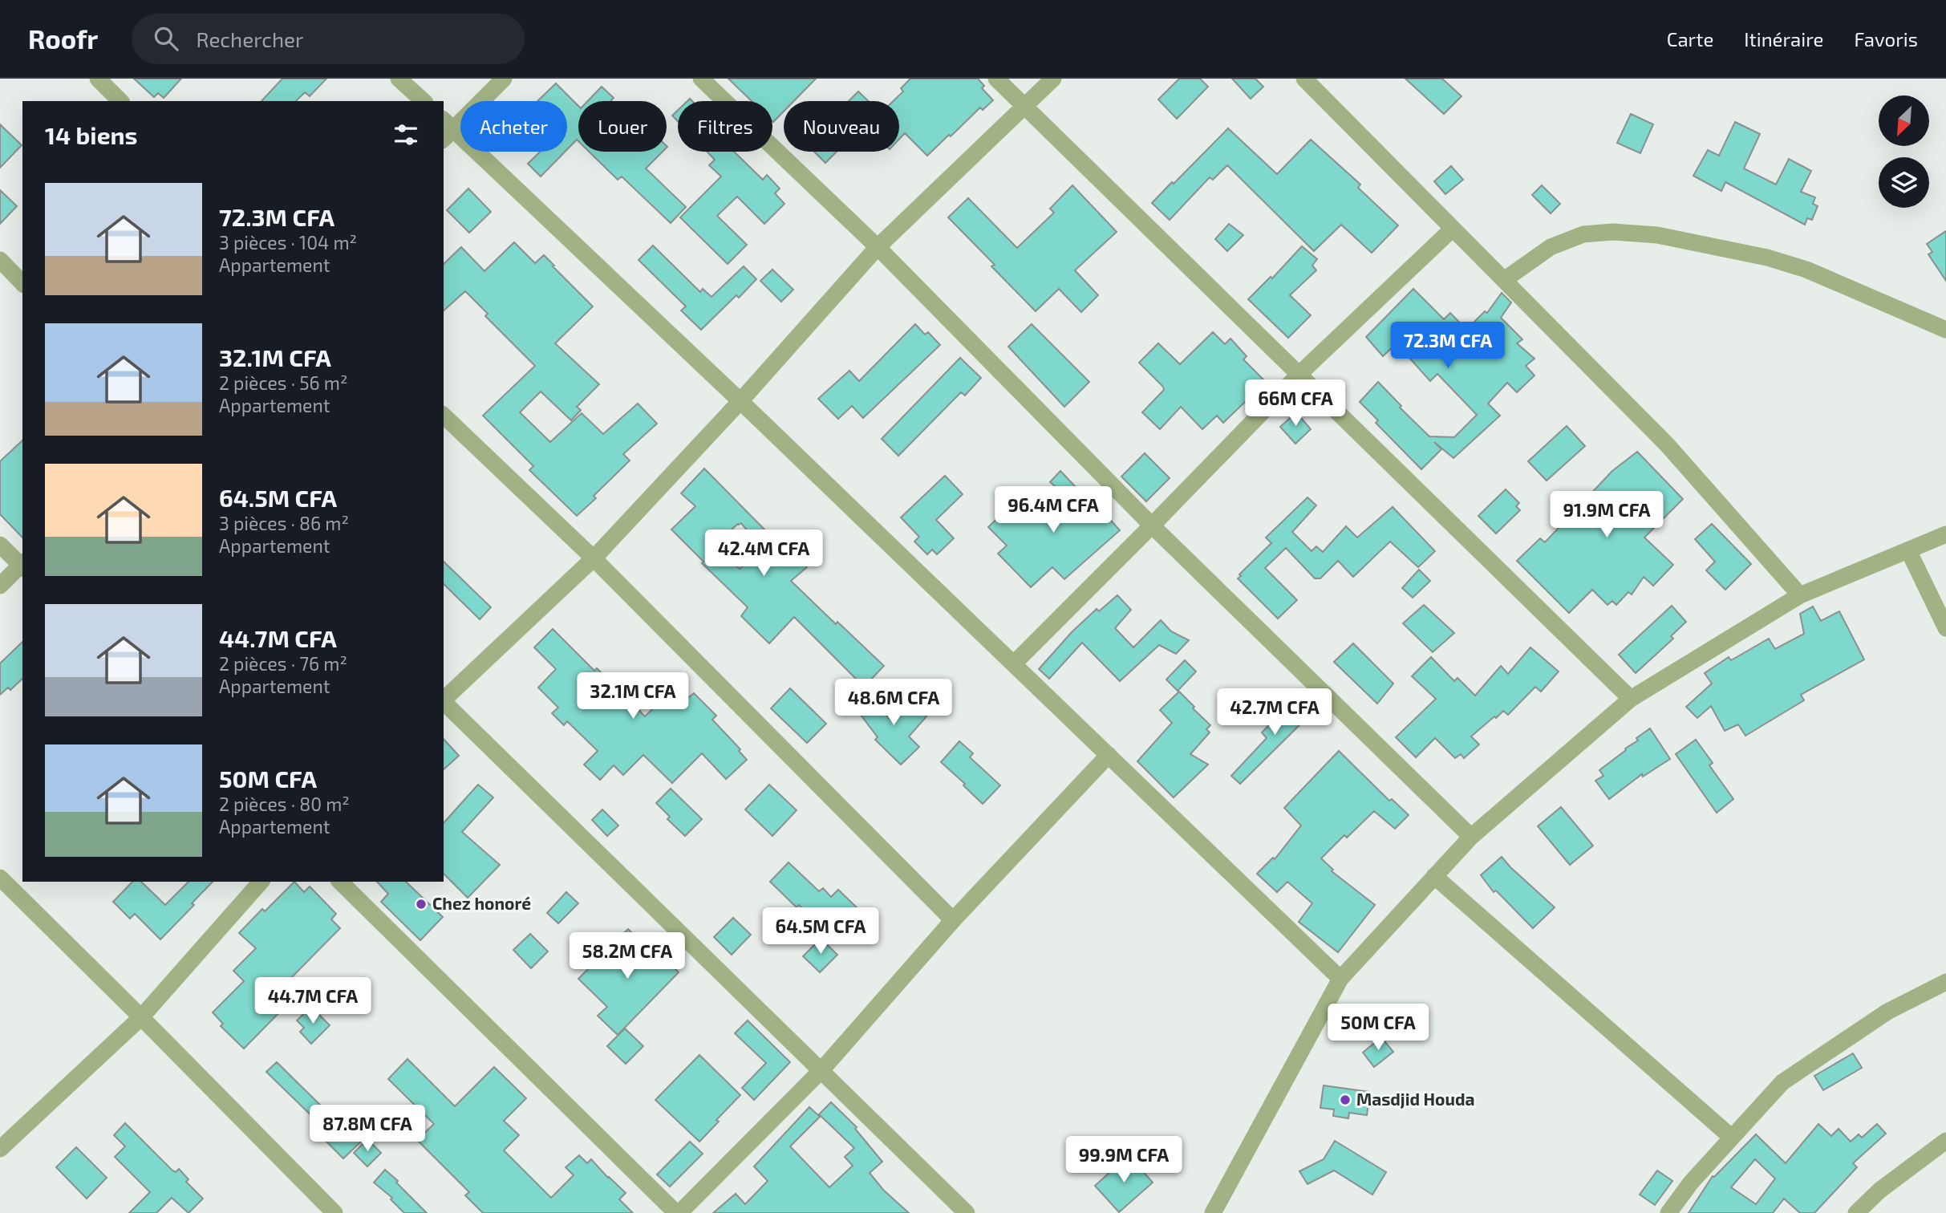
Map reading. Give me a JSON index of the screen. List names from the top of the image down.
{
  "places": ["Chez honoré", "Masdjid Houda"],
  "north": "bottom left",
  "page": {
    "header": "Roofr",
    "search": "Rechercher",
    "nav": ["Carte", "Itinéraire", "Favoris"],
    "chip": [
      "Acheter",
      "Louer",
      "Filtres",
      "Nouveau"
    ],
    "heading": "14 biens",
    "list": [
      {
        "name": "72.3M CFA",
        "note": "3 pièces · 104 m² · Appartement"
      },
      {
        "name": "32.1M CFA",
        "note": "2 pièces · 56 m² · Appartement"
      },
      {
        "name": "64.5M CFA",
        "note": "3 pièces · 86 m² · Appartement"
      },
      {
        "name": "44.7M CFA",
        "note": "2 pièces · 76 m² · Appartement"
      },
      {
        "name": "50M CFA",
        "note": "2 pièces · 80 m² · Appartement"
      }
    ],
    "price": [
      "72.3M CFA",
      "66M CFA",
      "96.4M CFA",
      "91.9M CFA",
      "42.4M CFA",
      "32.1M CFA",
      "48.6M CFA",
      "42.7M CFA",
      "64.5M CFA",
      "58.2M CFA",
      "44.7M CFA",
      "50M CFA",
      "87.8M CFA",
      "99.9M CFA"
    ]
  }
}
